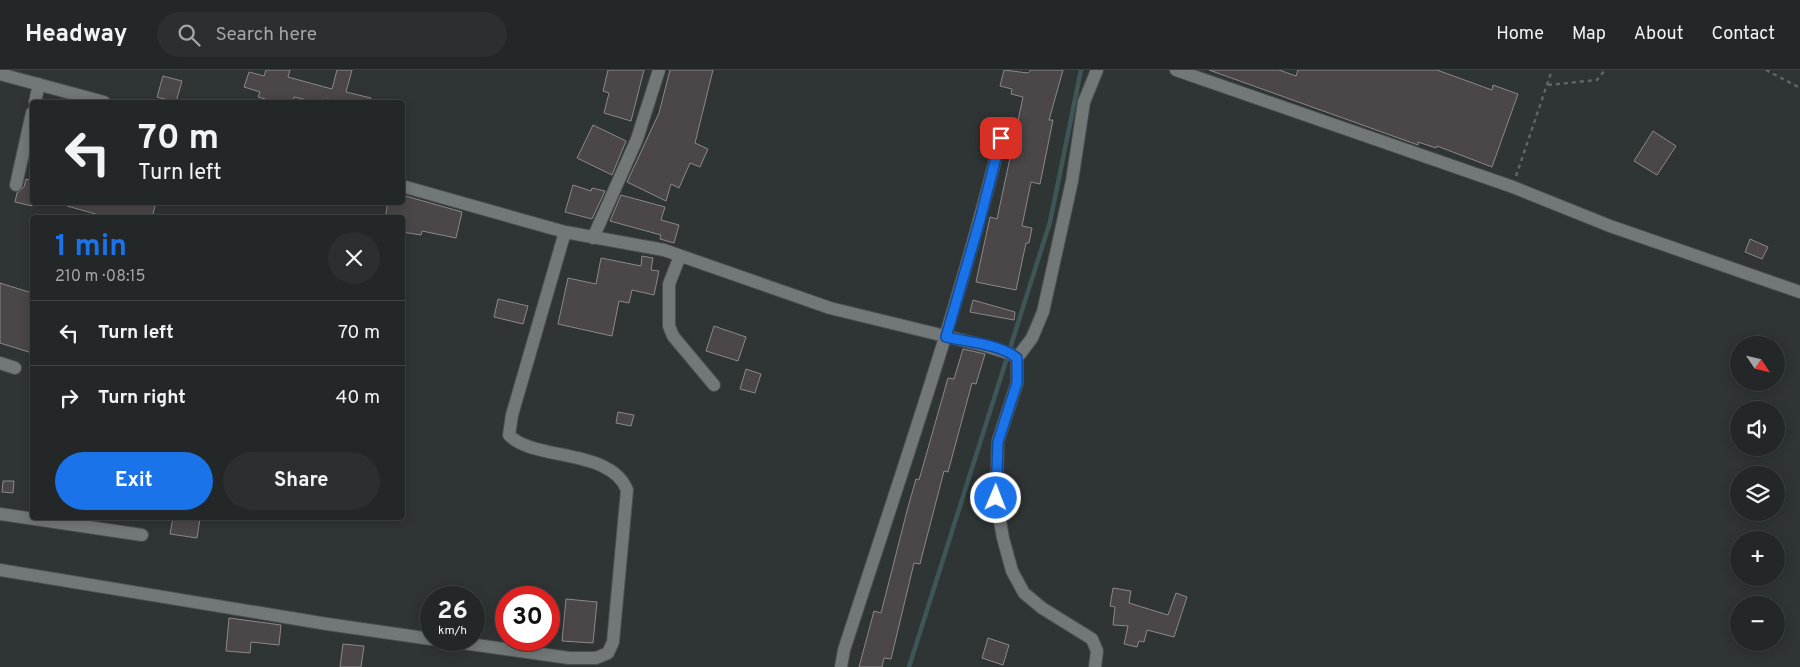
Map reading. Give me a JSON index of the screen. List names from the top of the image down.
{
  "north": "bottom right",
  "page": {
    "header": "Headway",
    "search": "Search here",
    "nav": [
      "Home",
      "Map",
      "About",
      "Contact"
    ],
    "turn": ["70 m", "Turn left"],
    "heading": ["1 min", "210 m · 08:15"],
    "list": [
      {
        "name": "Turn left",
        "value": "70 m"
      },
      {
        "name": "Turn right",
        "value": "40 m"
      }
    ],
    "map_buttons": ["+", "−"],
    "buttons": ["Exit", "Share"],
    "speed": "26 km/h",
    "limit": "30"
  }
}
